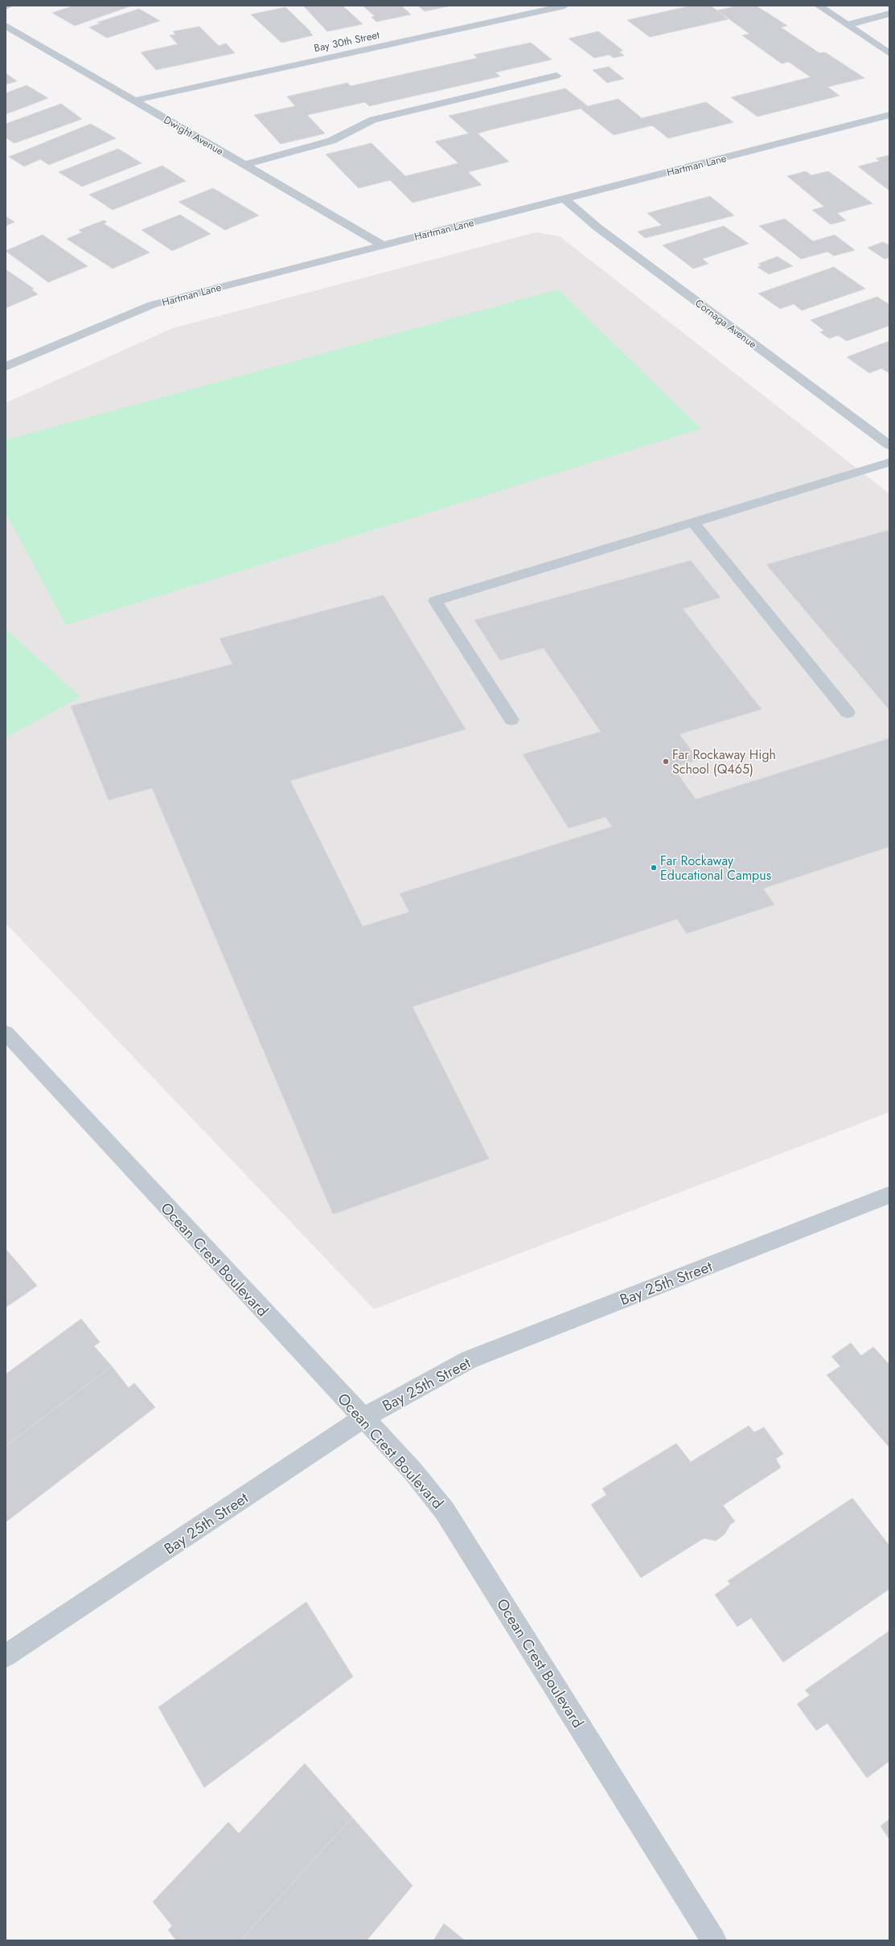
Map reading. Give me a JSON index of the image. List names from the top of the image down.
{
  "streets": {
    "street": [
      "Bay 30th Street",
      "Dwight Avenue",
      "Hartman Lane",
      "Cornaga Avenue",
      "Ocean Crest Boulevard",
      "Bay 25th Street"
    ]
  },
  "crossings": [
    ["Bay 30th Street", "Dwight Avenue"],
    ["Dwight Avenue", "Hartman Lane"],
    ["Hartman Lane", "Cornaga Avenue"],
    ["Ocean Crest Boulevard", "Bay 25th Street"]
  ],
  "places": ["Far Rockaway High School (Q465)", "Far Rockaway Educational Campus"]
}
